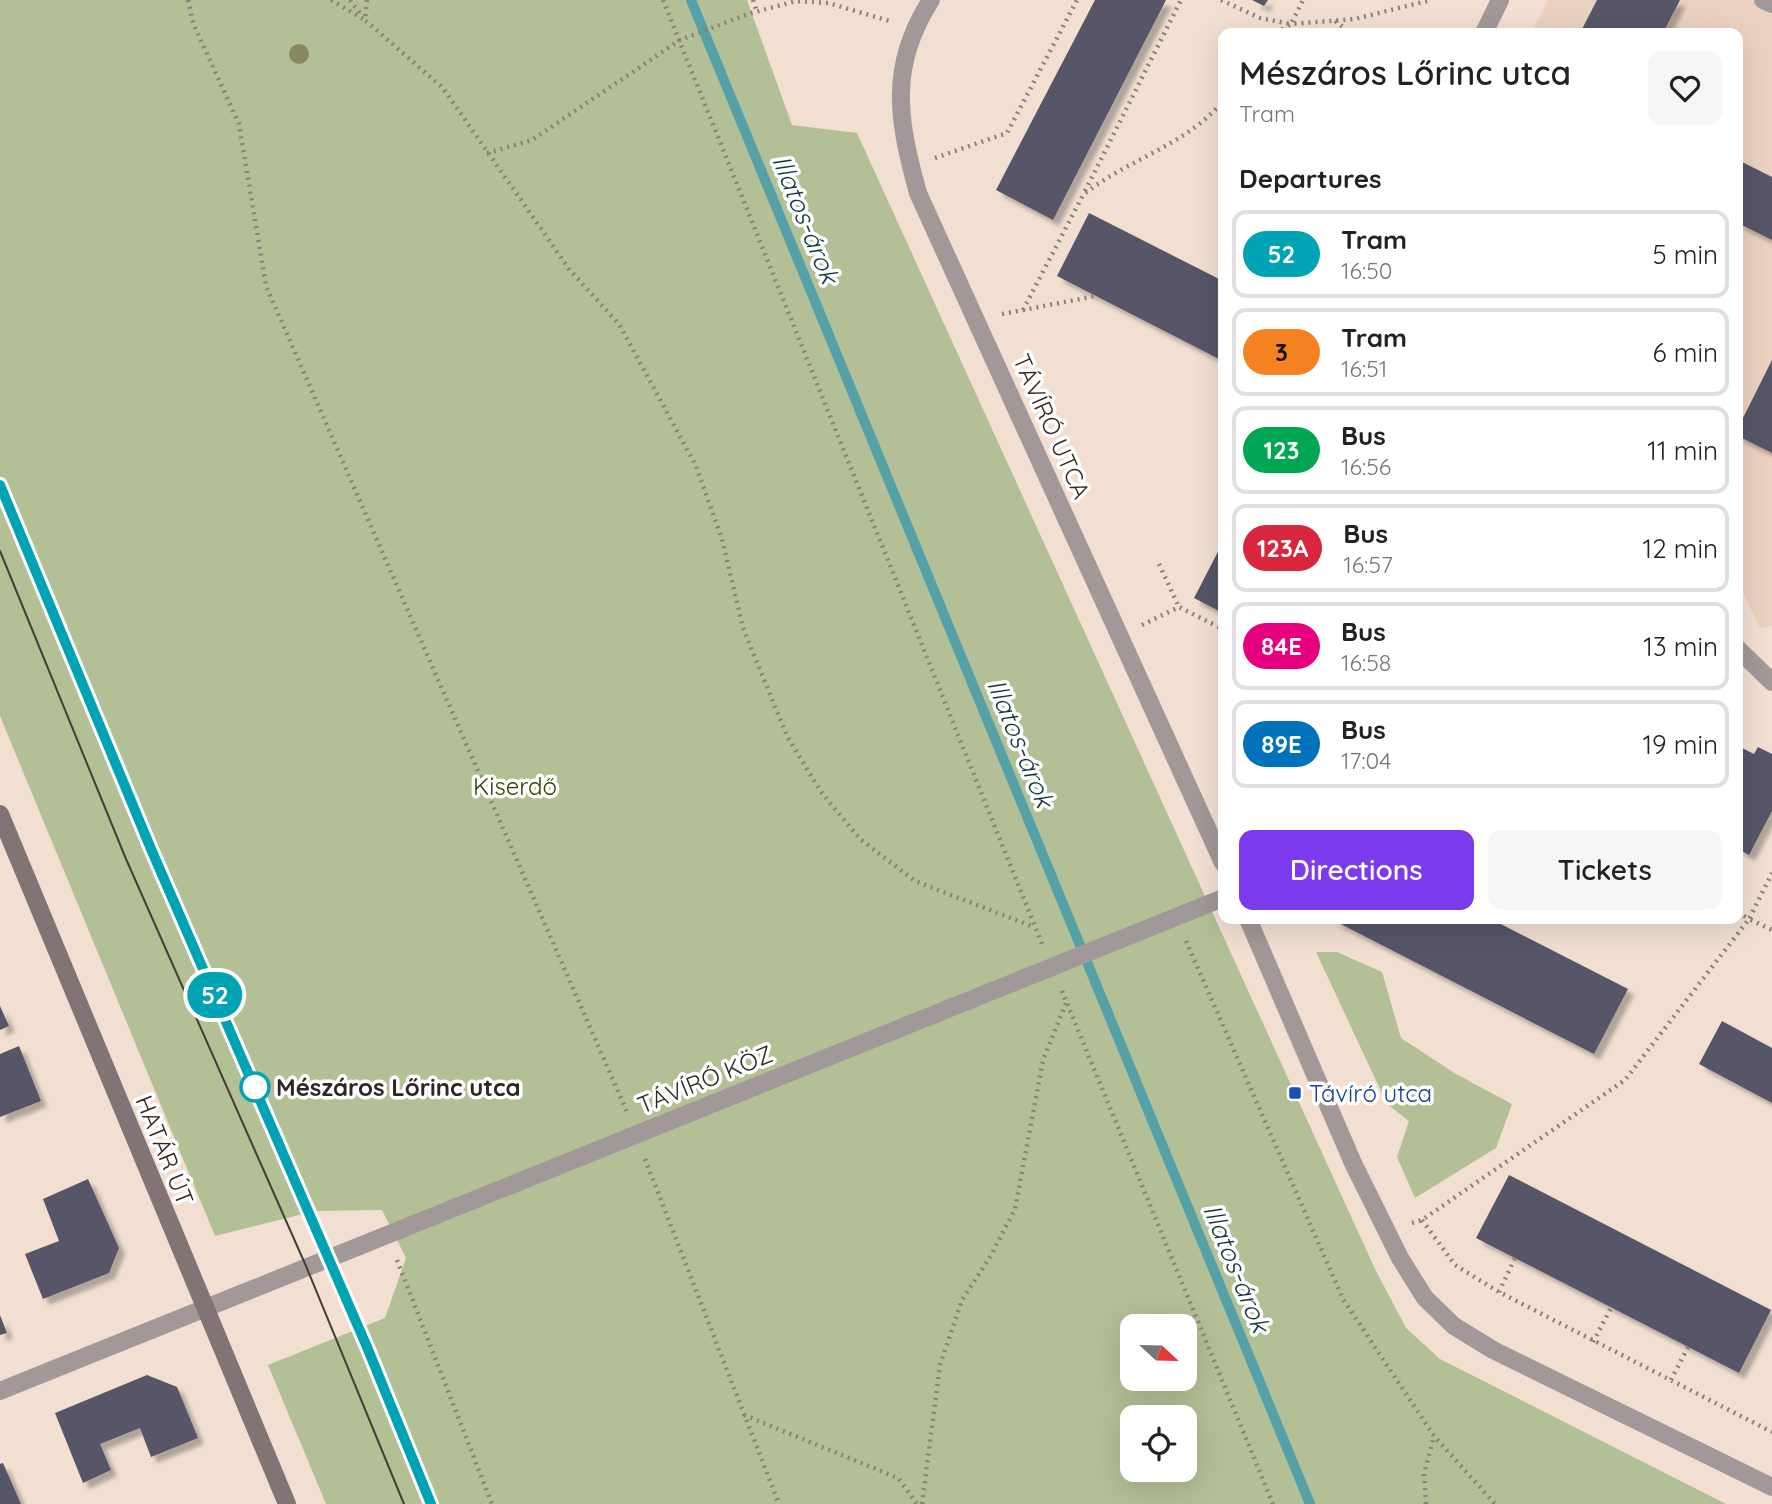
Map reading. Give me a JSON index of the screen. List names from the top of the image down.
{
  "streets": {
    "main road": ["HATÁR ÚT"],
    "street": ["TÁVÍRÓ UTCA", "TÁVÍRÓ KÖZ"]
  },
  "crossings": [
    ["TÁVÍRÓ KÖZ", "HATÁR ÚT"]
  ],
  "water": ["Illatos-árok"],
  "parks": ["Kiserdő"],
  "places": {
    "other": ["Mészáros Lőrinc utca"],
    "transit": ["Távíró utca"]
  },
  "lines": ["tram line 52"],
  "north": "right",
  "page": {
    "on_map": "52",
    "heading": [
      ["Mészáros Lőrinc utca", "Tram"],
      "Departures"
    ],
    "list": [
      {
        "mark": "52",
        "name": "Tram",
        "note": "16:50",
        "value": "5 min"
      },
      {
        "mark": "3",
        "name": "Tram",
        "note": "16:51",
        "value": "6 min"
      },
      {
        "mark": "123",
        "name": "Bus",
        "note": "16:56",
        "value": "11 min"
      },
      {
        "mark": "123A",
        "name": "Bus",
        "note": "16:57",
        "value": "12 min"
      },
      {
        "mark": "84E",
        "name": "Bus",
        "note": "16:58",
        "value": "13 min"
      },
      {
        "mark": "89E",
        "name": "Bus",
        "note": "17:04",
        "value": "19 min"
      }
    ],
    "buttons": ["Directions", "Tickets"]
  }
}
